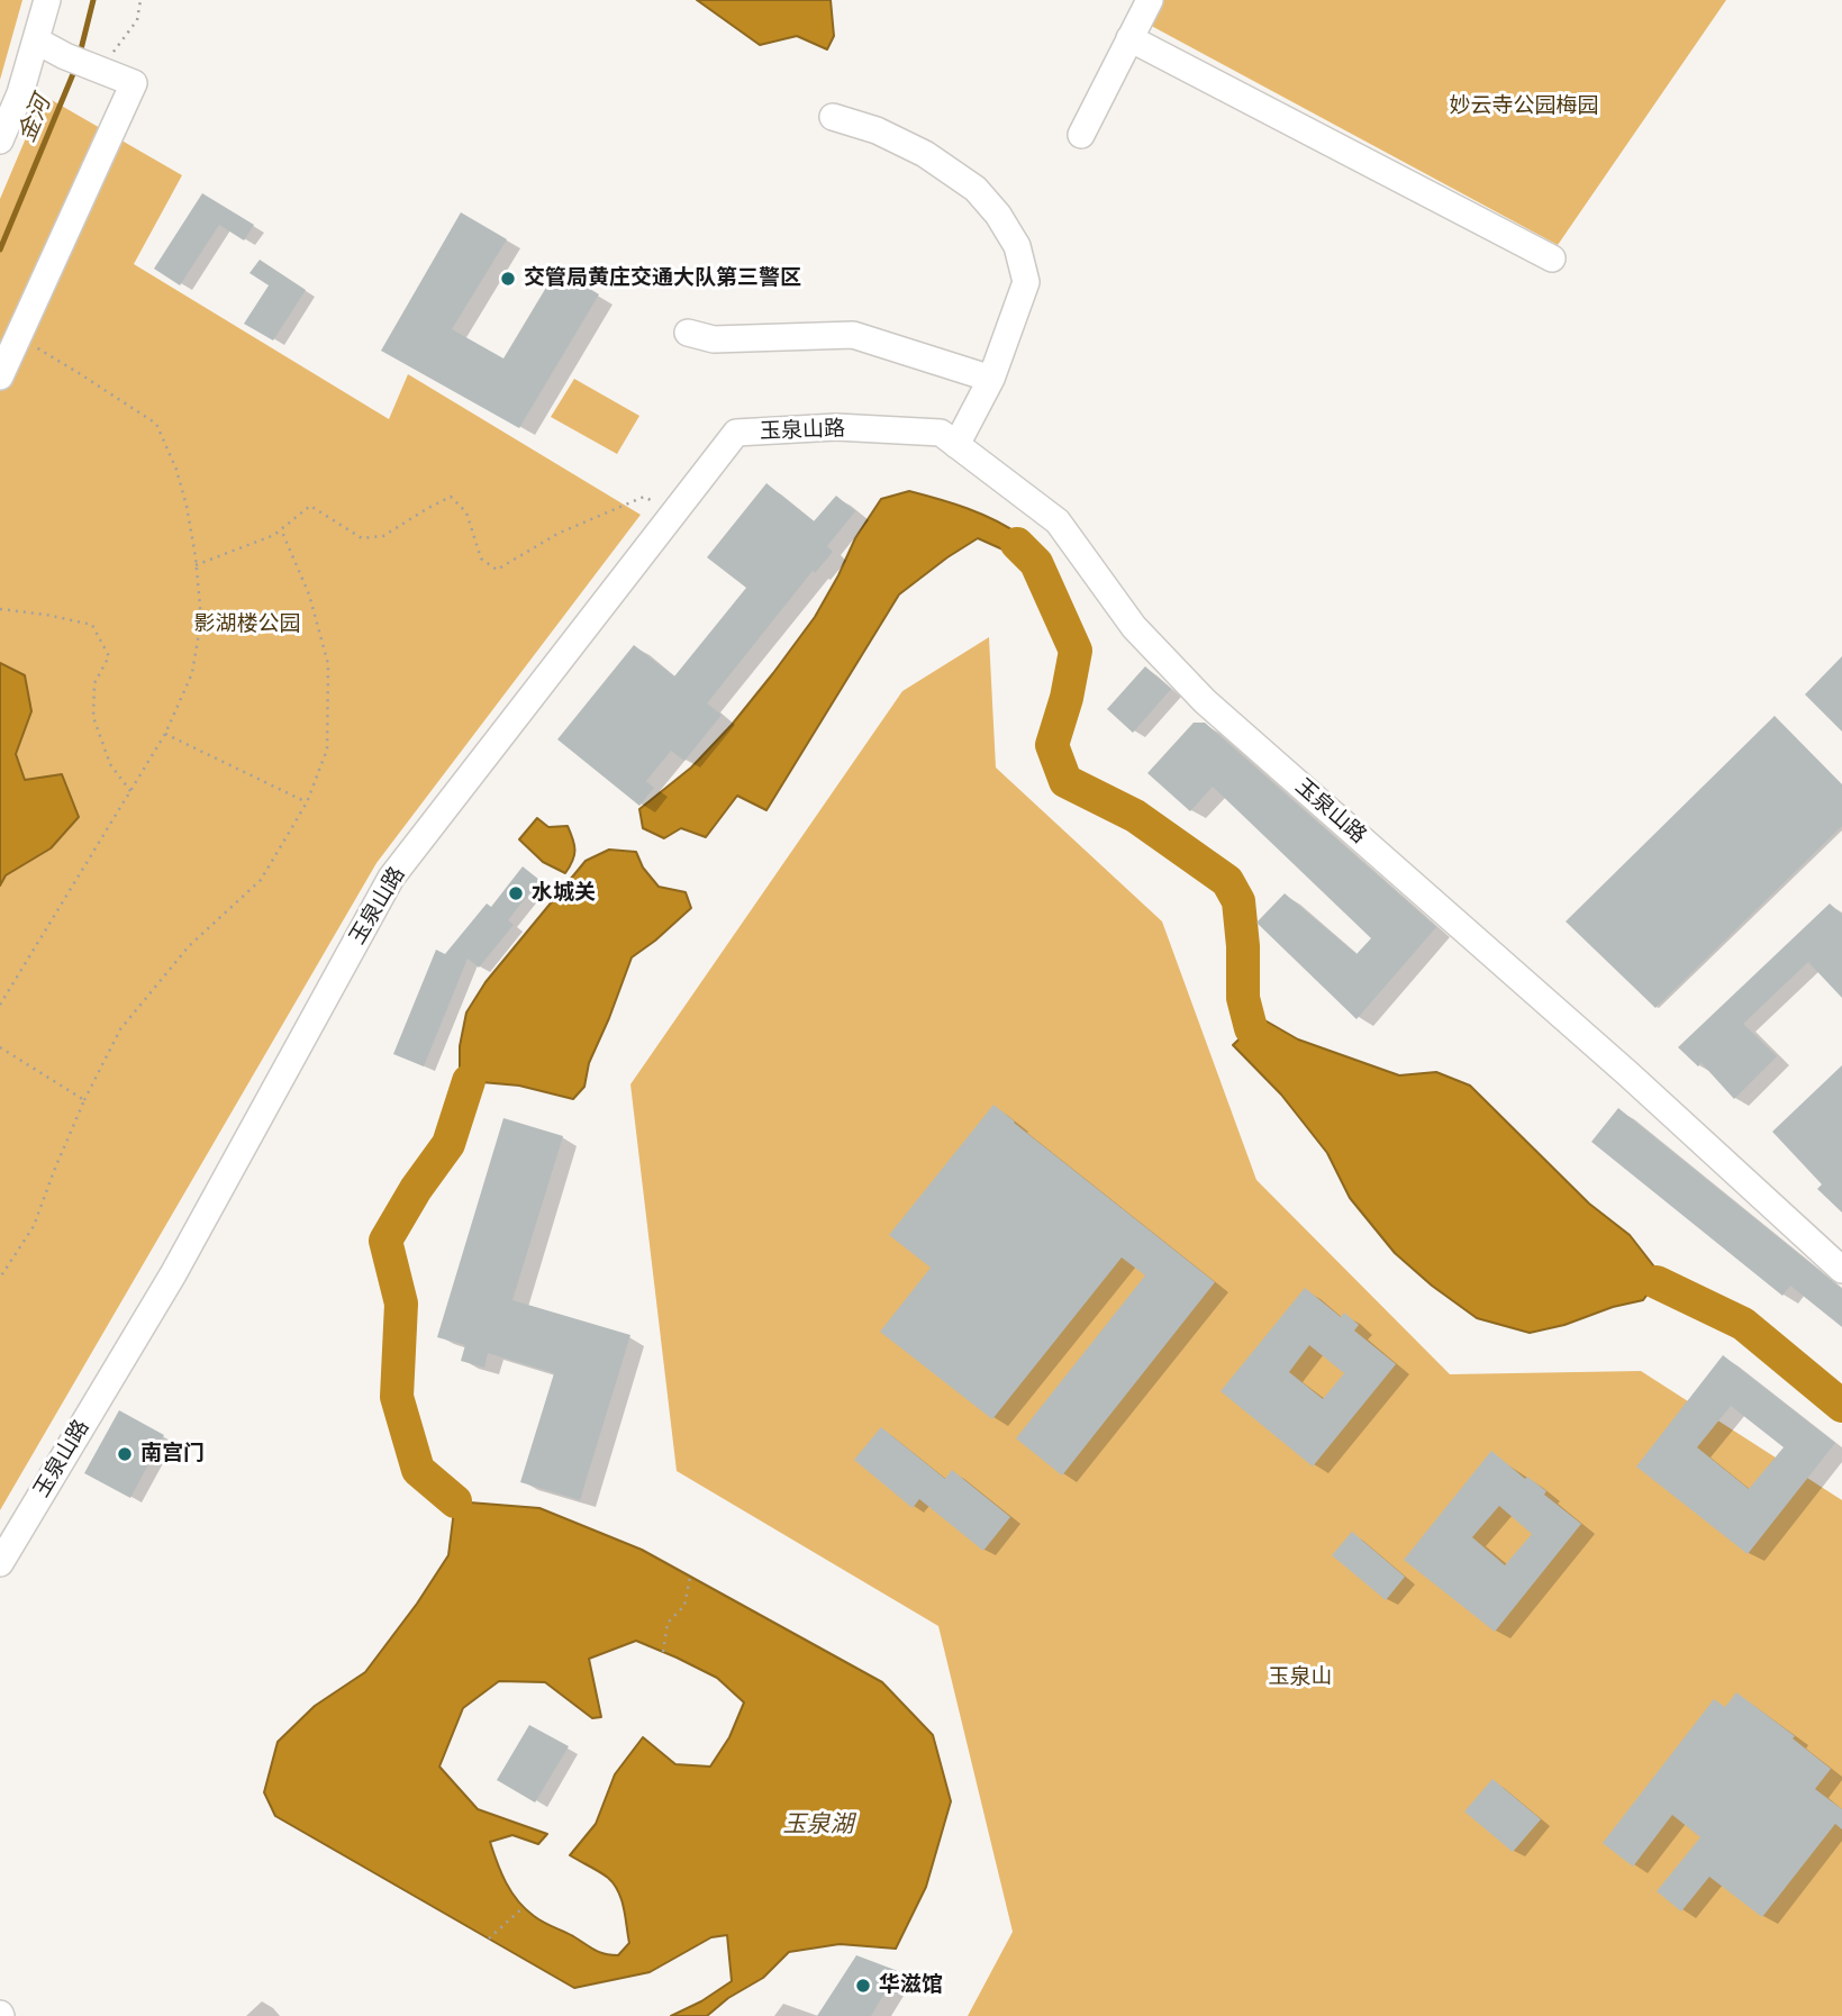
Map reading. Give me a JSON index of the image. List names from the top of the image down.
{
  "streets": {
    "street": ["玉泉山路"]
  },
  "water": ["金河", "玉泉湖"],
  "parks": ["妙云寺公园梅园", "影湖楼公园", "玉泉山"],
  "places": [
    "交管局黄庄交通大队第三警区",
    "水城关",
    "南宫门",
    "华滋馆"
  ]
}
